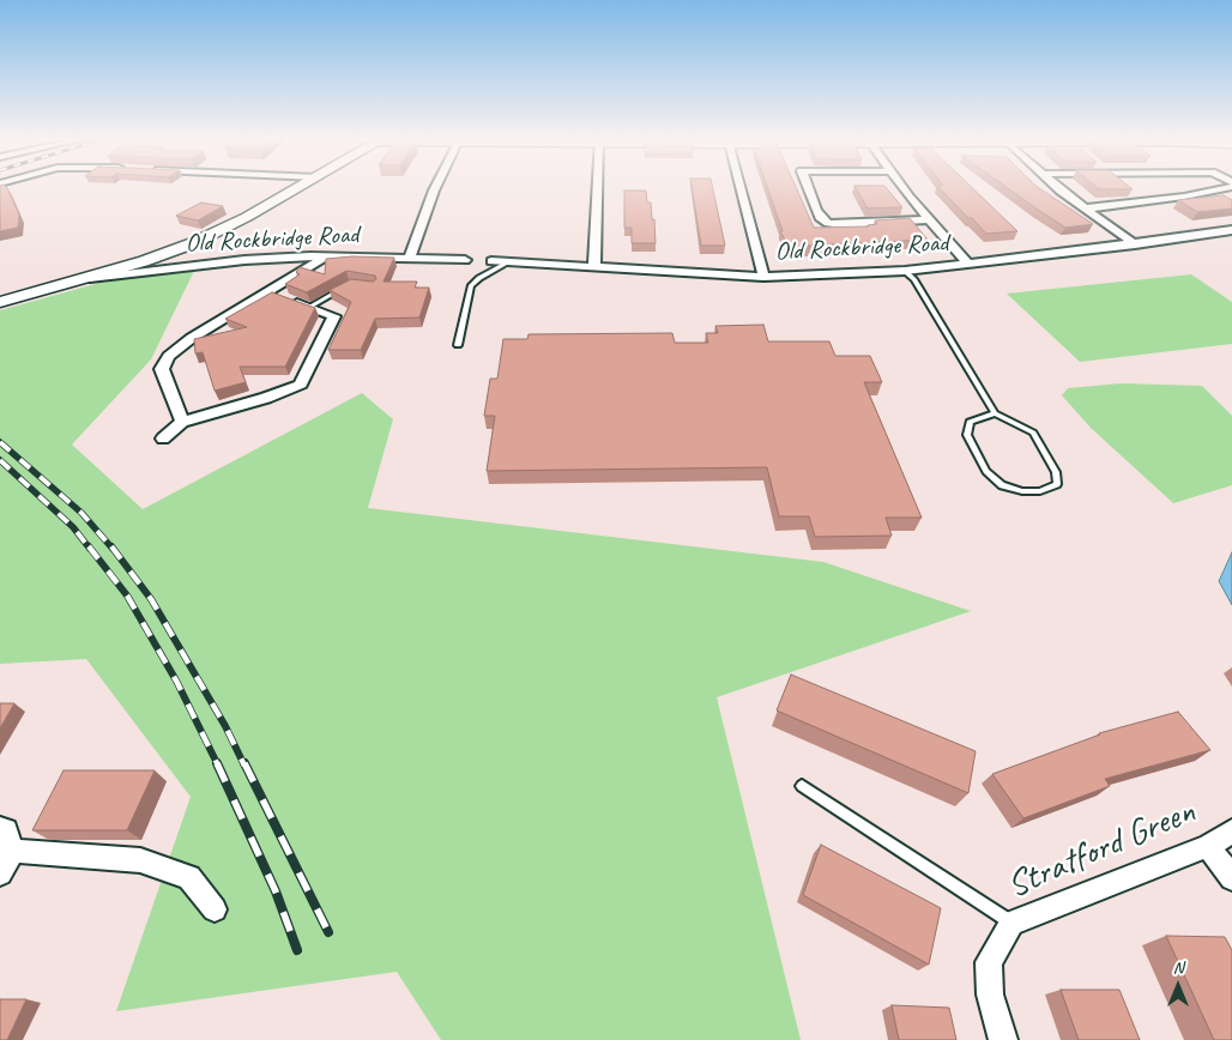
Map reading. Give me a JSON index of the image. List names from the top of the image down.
{
  "streets": {
    "street": ["Old Rockbridge Road", "Stratford Green"]
  },
  "north": "top"
}
